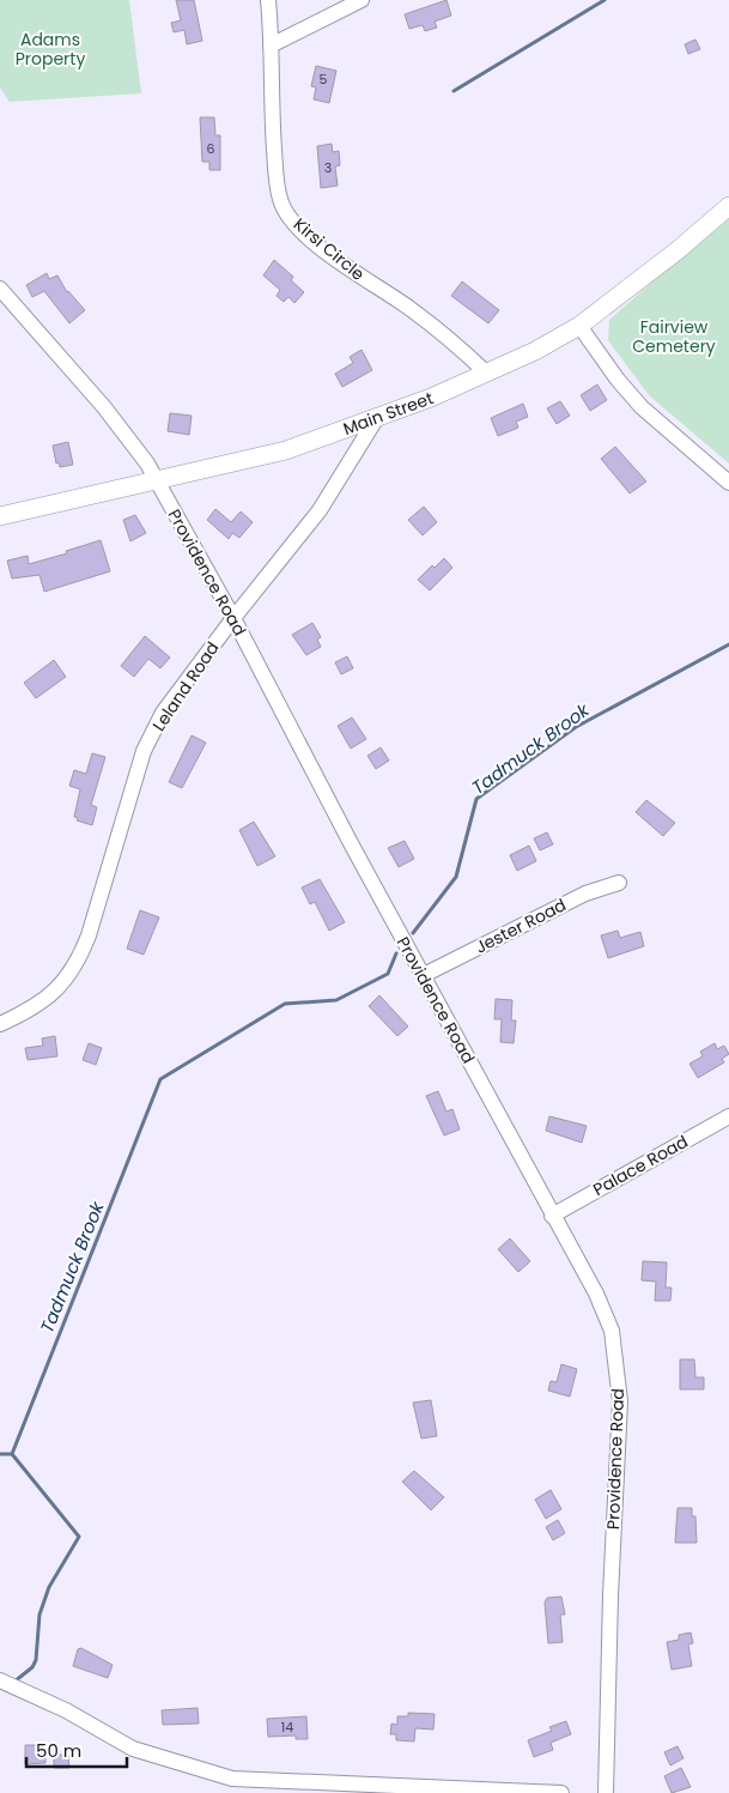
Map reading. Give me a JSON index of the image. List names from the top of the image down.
{
  "streets": {
    "main road": ["Main Street"],
    "street": [
      "Kirsi Circle",
      "Providence Road",
      "Leland Road",
      "Jester Road",
      "Palace Road"
    ]
  },
  "crossings": [
    ["Kirsi Circle", "Main Street"],
    ["Main Street", "Providence Road"],
    ["Main Street", "Leland Road"],
    ["Providence Road", "Leland Road"],
    ["Providence Road", "Jester Road"],
    ["Providence Road", "Palace Road"]
  ],
  "water": ["Tadmuck Brook"],
  "parks": ["Adams Property", "Fairview Cemetery"],
  "house_numbers": [
    "5",
    "6",
    "3",
    "14"
  ],
  "scale_bar": "50 m"
}
